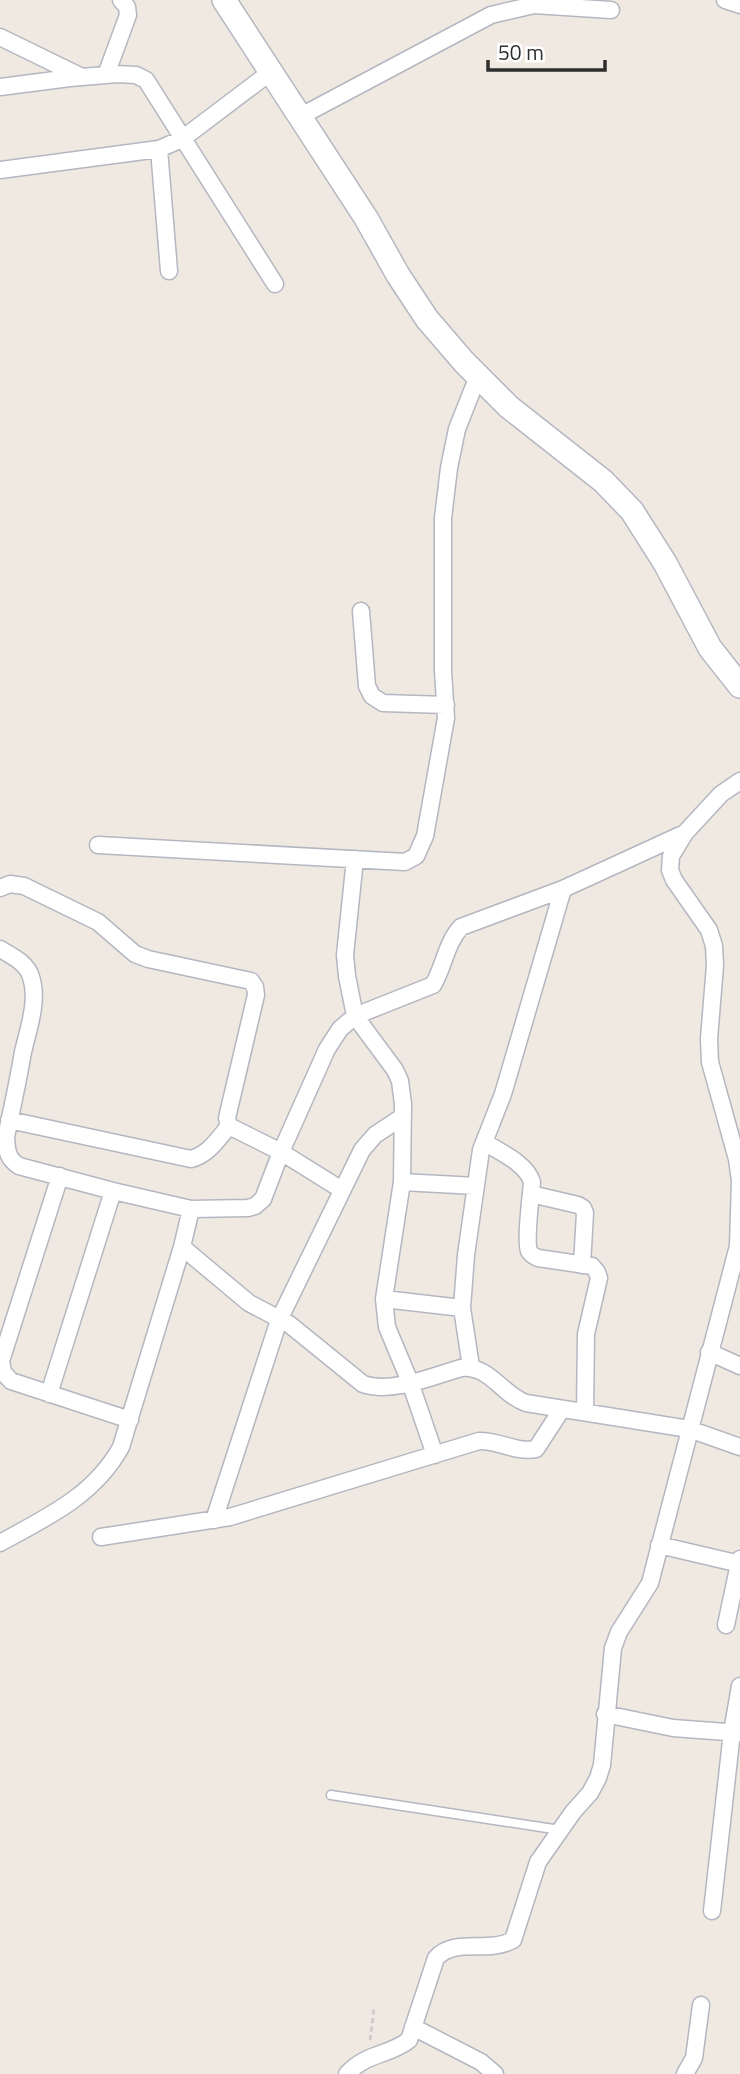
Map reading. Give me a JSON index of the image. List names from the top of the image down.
{
  "scale_bar": "50 m"
}
